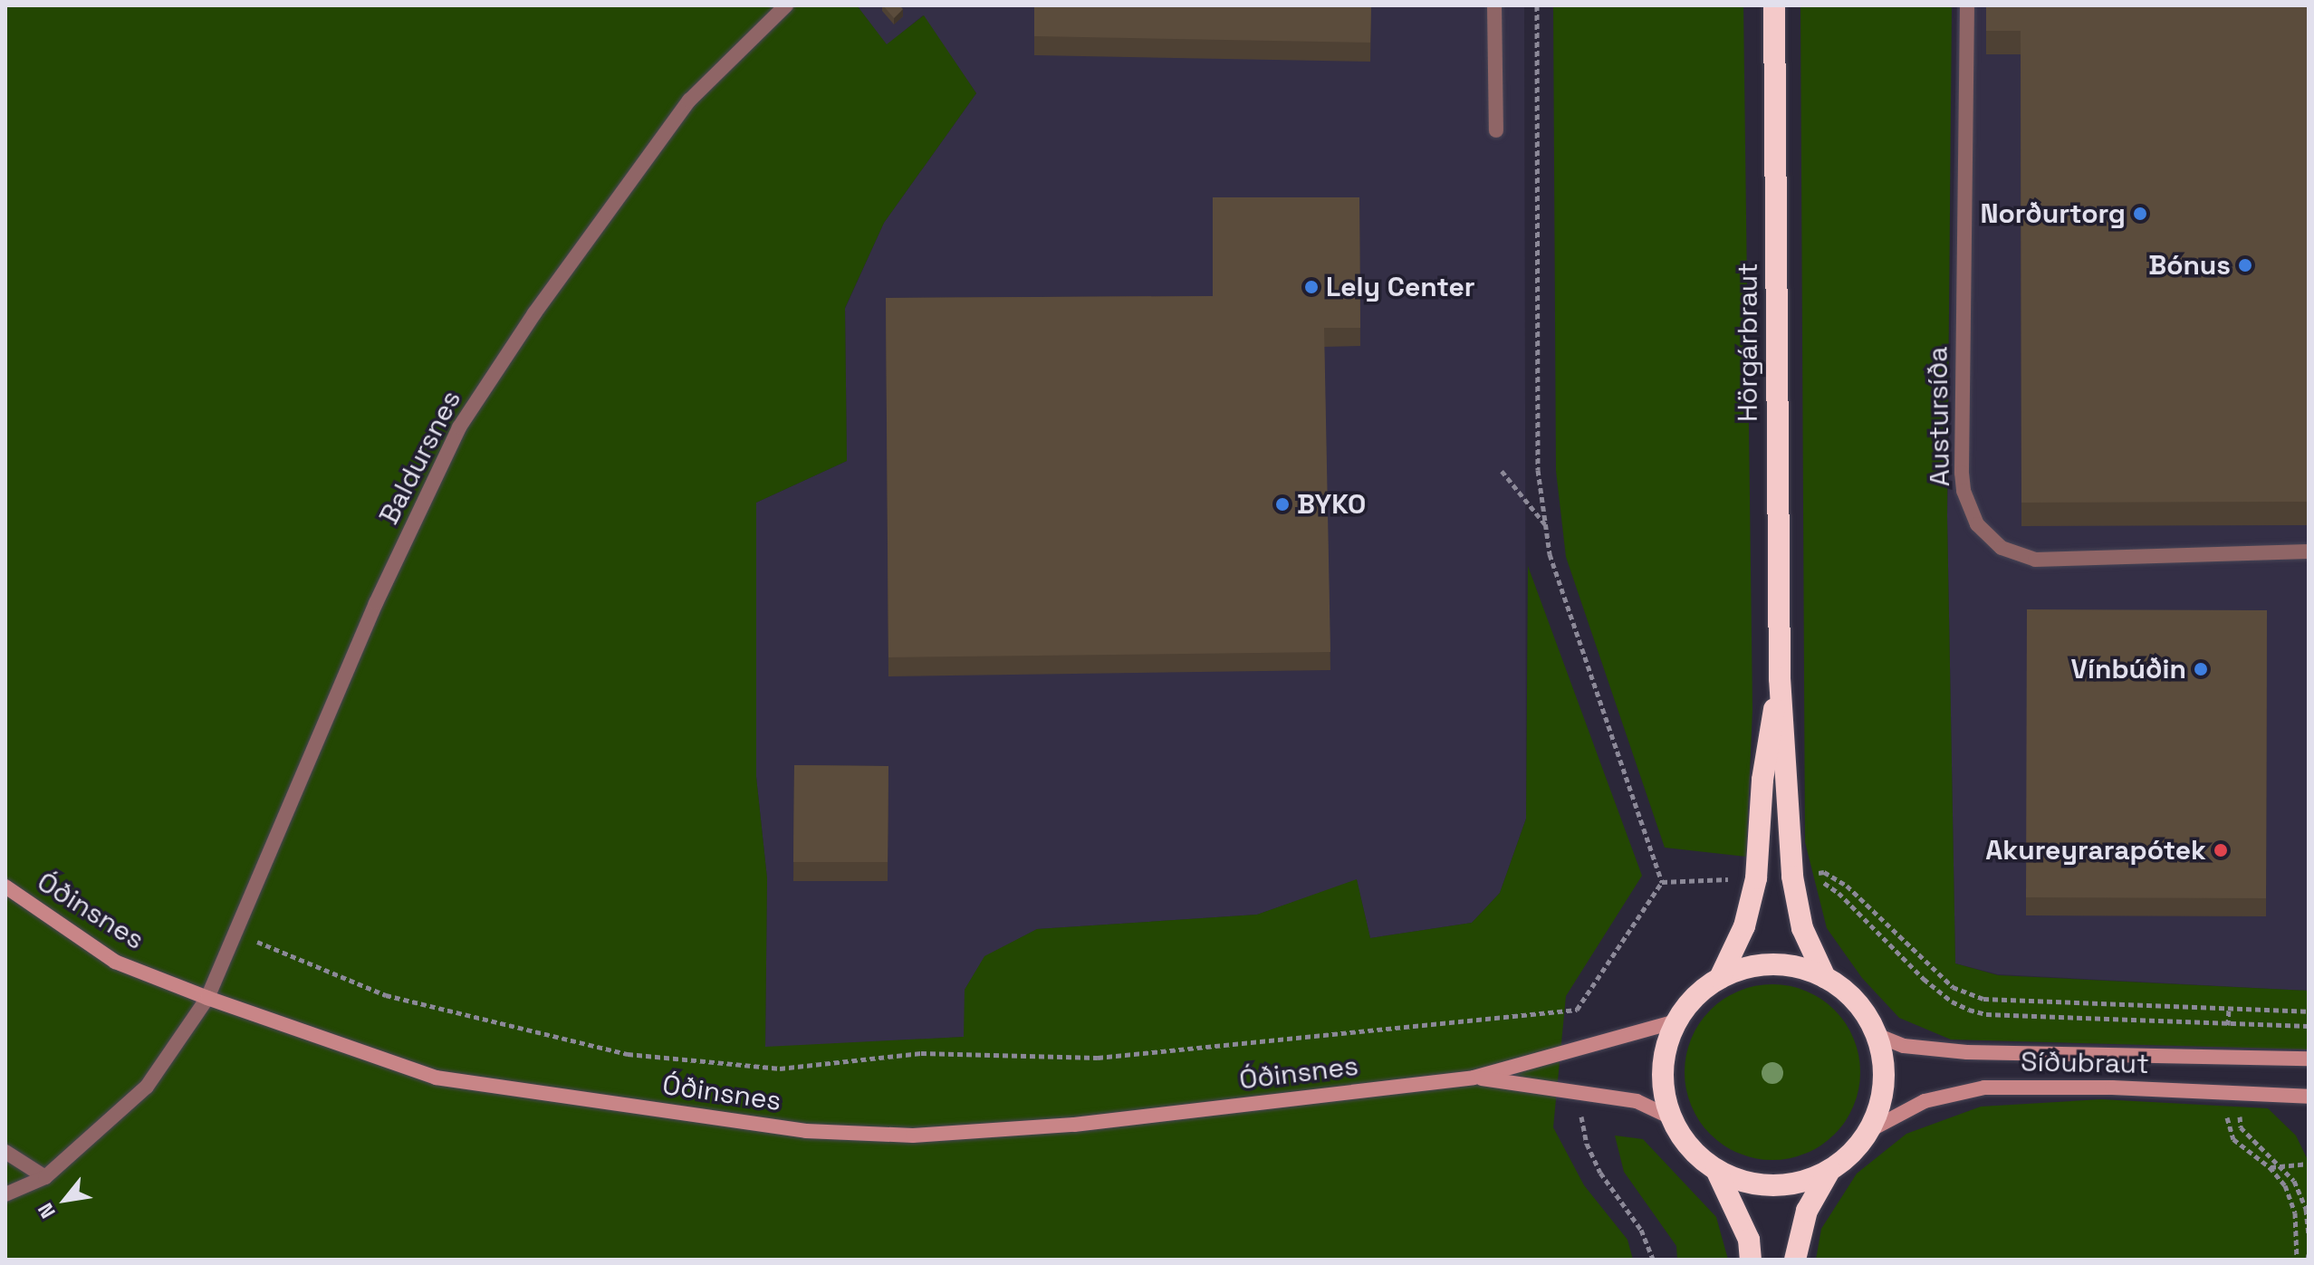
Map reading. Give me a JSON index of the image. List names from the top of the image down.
{
  "streets": {
    "highway": ["Hörgárbraut"],
    "street": [
      "Austursíða",
      "Baldursnes",
      "Óðinsnes",
      "Síðubraut"
    ]
  },
  "crossings": [
    ["Hörgárbraut", "Óðinsnes"],
    ["Hörgárbraut", "Síðubraut"],
    ["Baldursnes", "Óðinsnes"],
    ["Óðinsnes", "Síðubraut"]
  ],
  "places": [
    "Norðurtorg",
    "Bónus",
    "Lely Center",
    "BYKO",
    "Vínbúðin",
    "Akureyrarapótek"
  ],
  "north": "bottom left"
}
